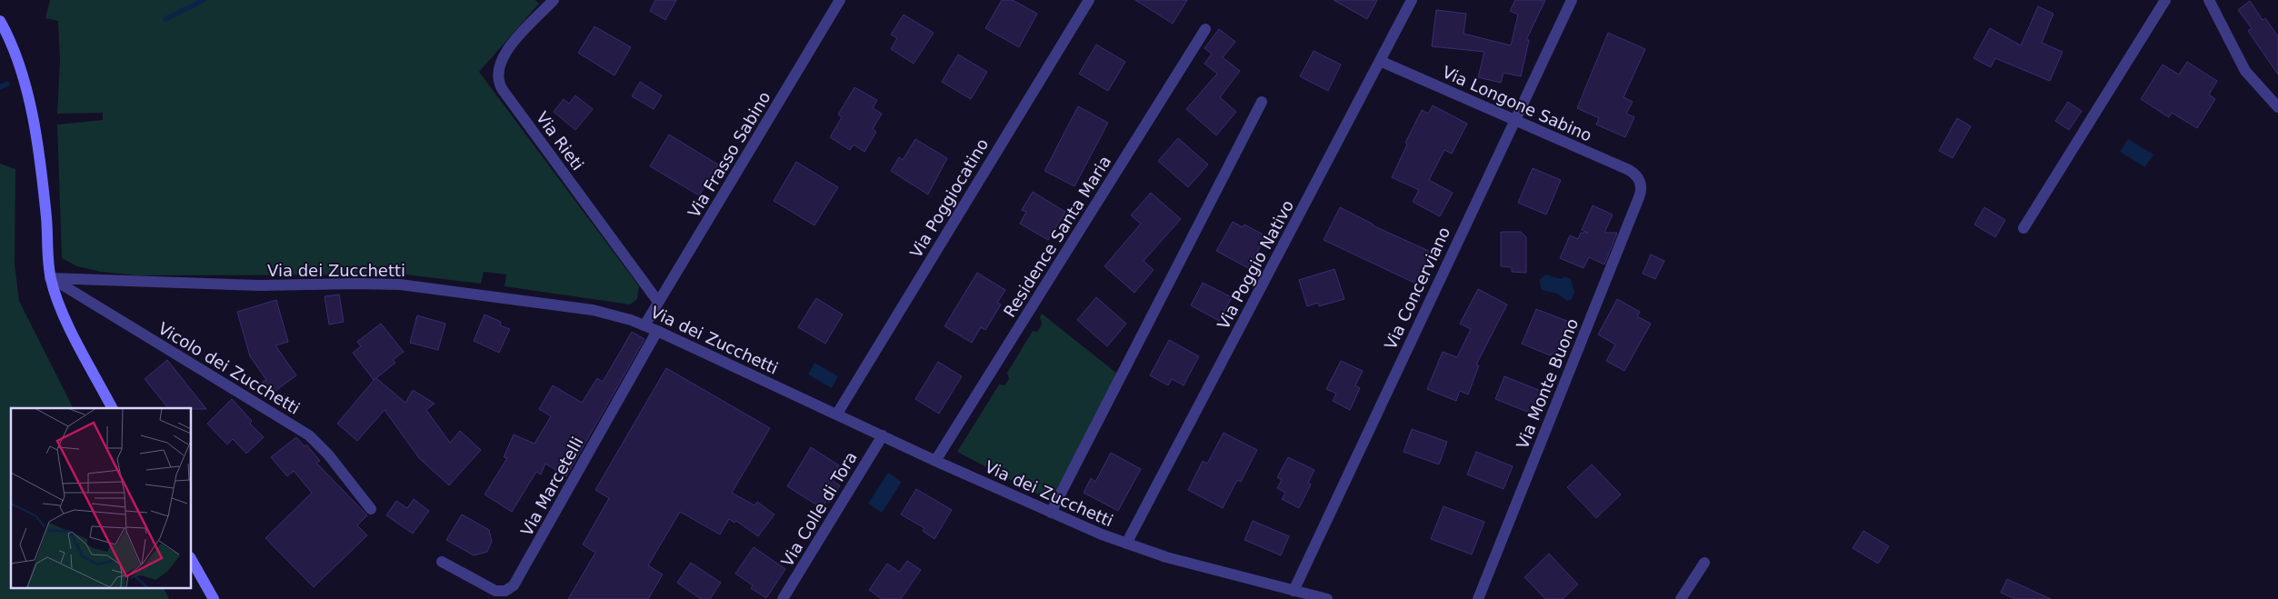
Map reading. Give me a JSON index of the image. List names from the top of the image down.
{
  "streets": {
    "street": [
      "Via Longone Sabino",
      "Via Rieti",
      "Via Frasso Sabino",
      "Via Poggiocatino",
      "Residence Santa Maria",
      "Via Poggio Nativo",
      "Via dei Zucchetti",
      "Via Concerviano",
      "Vicolo dei Zucchetti",
      "Via Monte Buono",
      "Via Marcetelli",
      "Via Colle di Tora"
    ]
  },
  "crossings": [
    ["Via Longone Sabino", "Via Poggio Nativo"],
    ["Via Longone Sabino", "Via Concerviano"],
    ["Via Longone Sabino", "Via Monte Buono"],
    ["Via Rieti", "Via Frasso Sabino"],
    ["Via Frasso Sabino", "Via dei Zucchetti"],
    ["Via Poggiocatino", "Via dei Zucchetti"],
    ["Residence Santa Maria", "Via dei Zucchetti"],
    ["Via Poggio Nativo", "Via dei Zucchetti"],
    ["Via dei Zucchetti", "Via Concerviano"],
    ["Via dei Zucchetti", "Vicolo dei Zucchetti"],
    ["Via dei Zucchetti", "Via Marcetelli"],
    ["Via dei Zucchetti", "Via Colle di Tora"]
  ]
}
